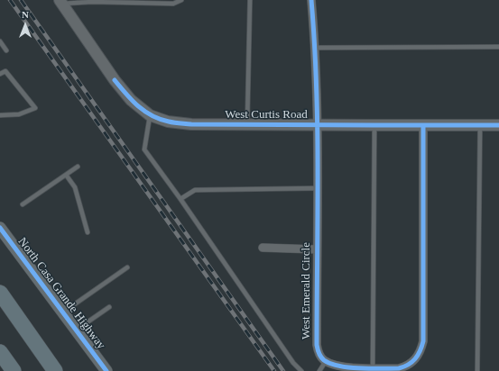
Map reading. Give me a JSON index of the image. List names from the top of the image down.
{
  "streets": {
    "main road": ["North Casa Grande Highway"],
    "street": ["West Curtis Road", "West Emerald Circle"]
  },
  "crossings": [
    ["West Curtis Road", "West Emerald Circle"]
  ],
  "north": "top"
}
